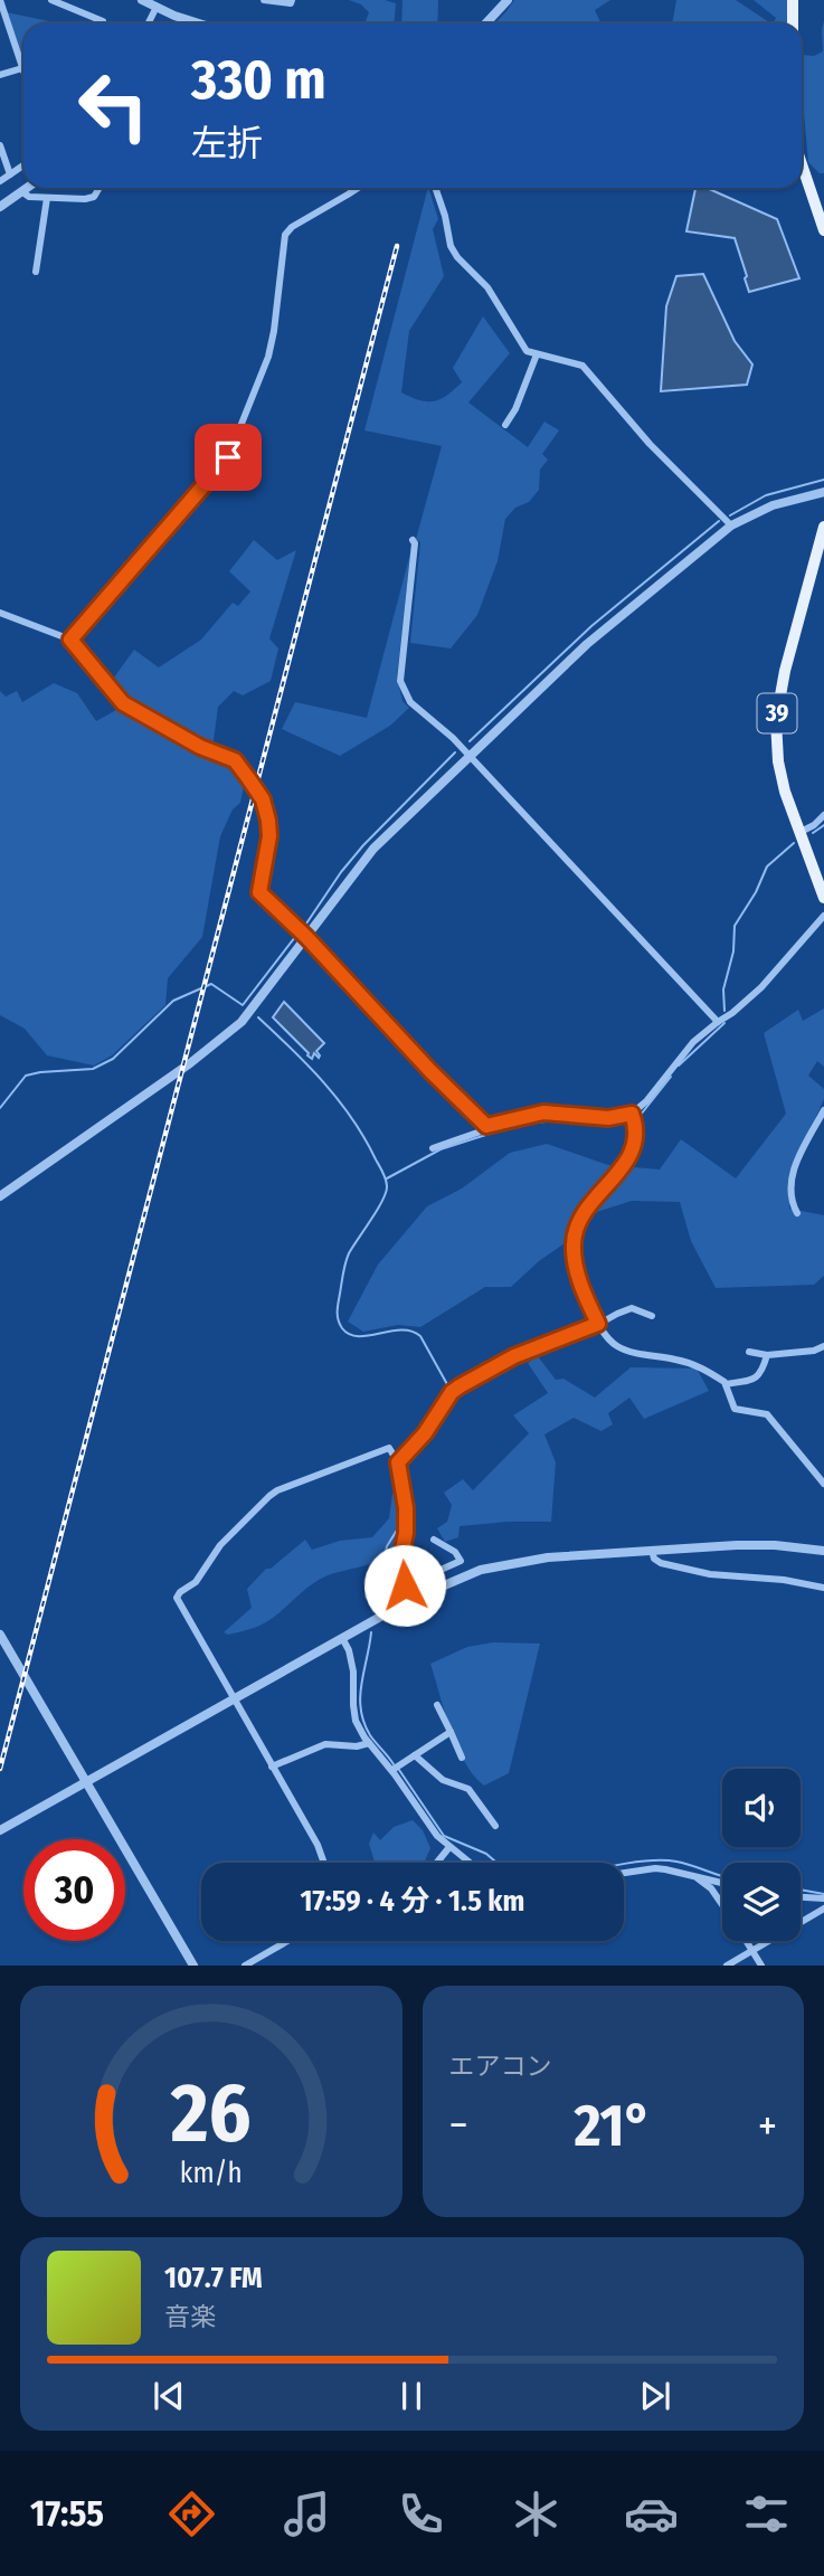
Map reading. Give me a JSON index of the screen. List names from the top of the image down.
{
  "streets": {
    "main road": ["39"]
  },
  "page": {
    "turn": ["330 m", "左折"],
    "limit": "30",
    "trip": "17:59 · 4 分 · 1.5 km",
    "tile": "エアコン",
    "heat": ["−", "21°", "+"],
    "song": ["107.7 FM", "音楽"],
    "tabs": "17:55",
    "gauge": ["26", "km/h"]
  }
}
